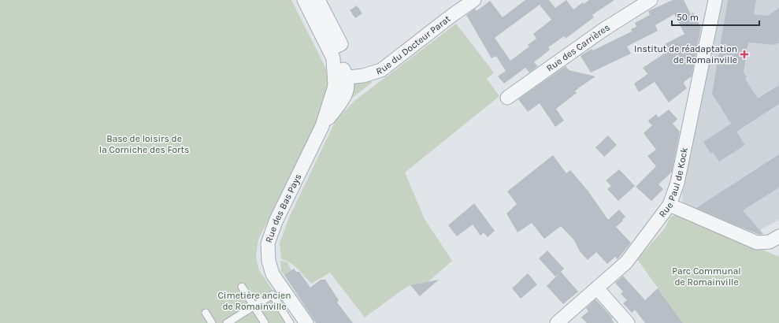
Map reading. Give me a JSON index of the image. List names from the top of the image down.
{
  "streets": {
    "street": [
      "Rue du Docteur Parat",
      "Rue des Carrières",
      "Rue Paul de Kock",
      "Rue des Bas Pays"
    ]
  },
  "crossings": [
    ["Rue du Docteur Parat", "Rue des Bas Pays"]
  ],
  "parks": ["Base de loisirs de la Corniche des Forts", "Parc Communal de Romainville", "Cimetière ancien de Romainville"],
  "places": {
    "health": ["Institut de réadaptation de Romainville"]
  },
  "scale_bar": "50 m"
}
